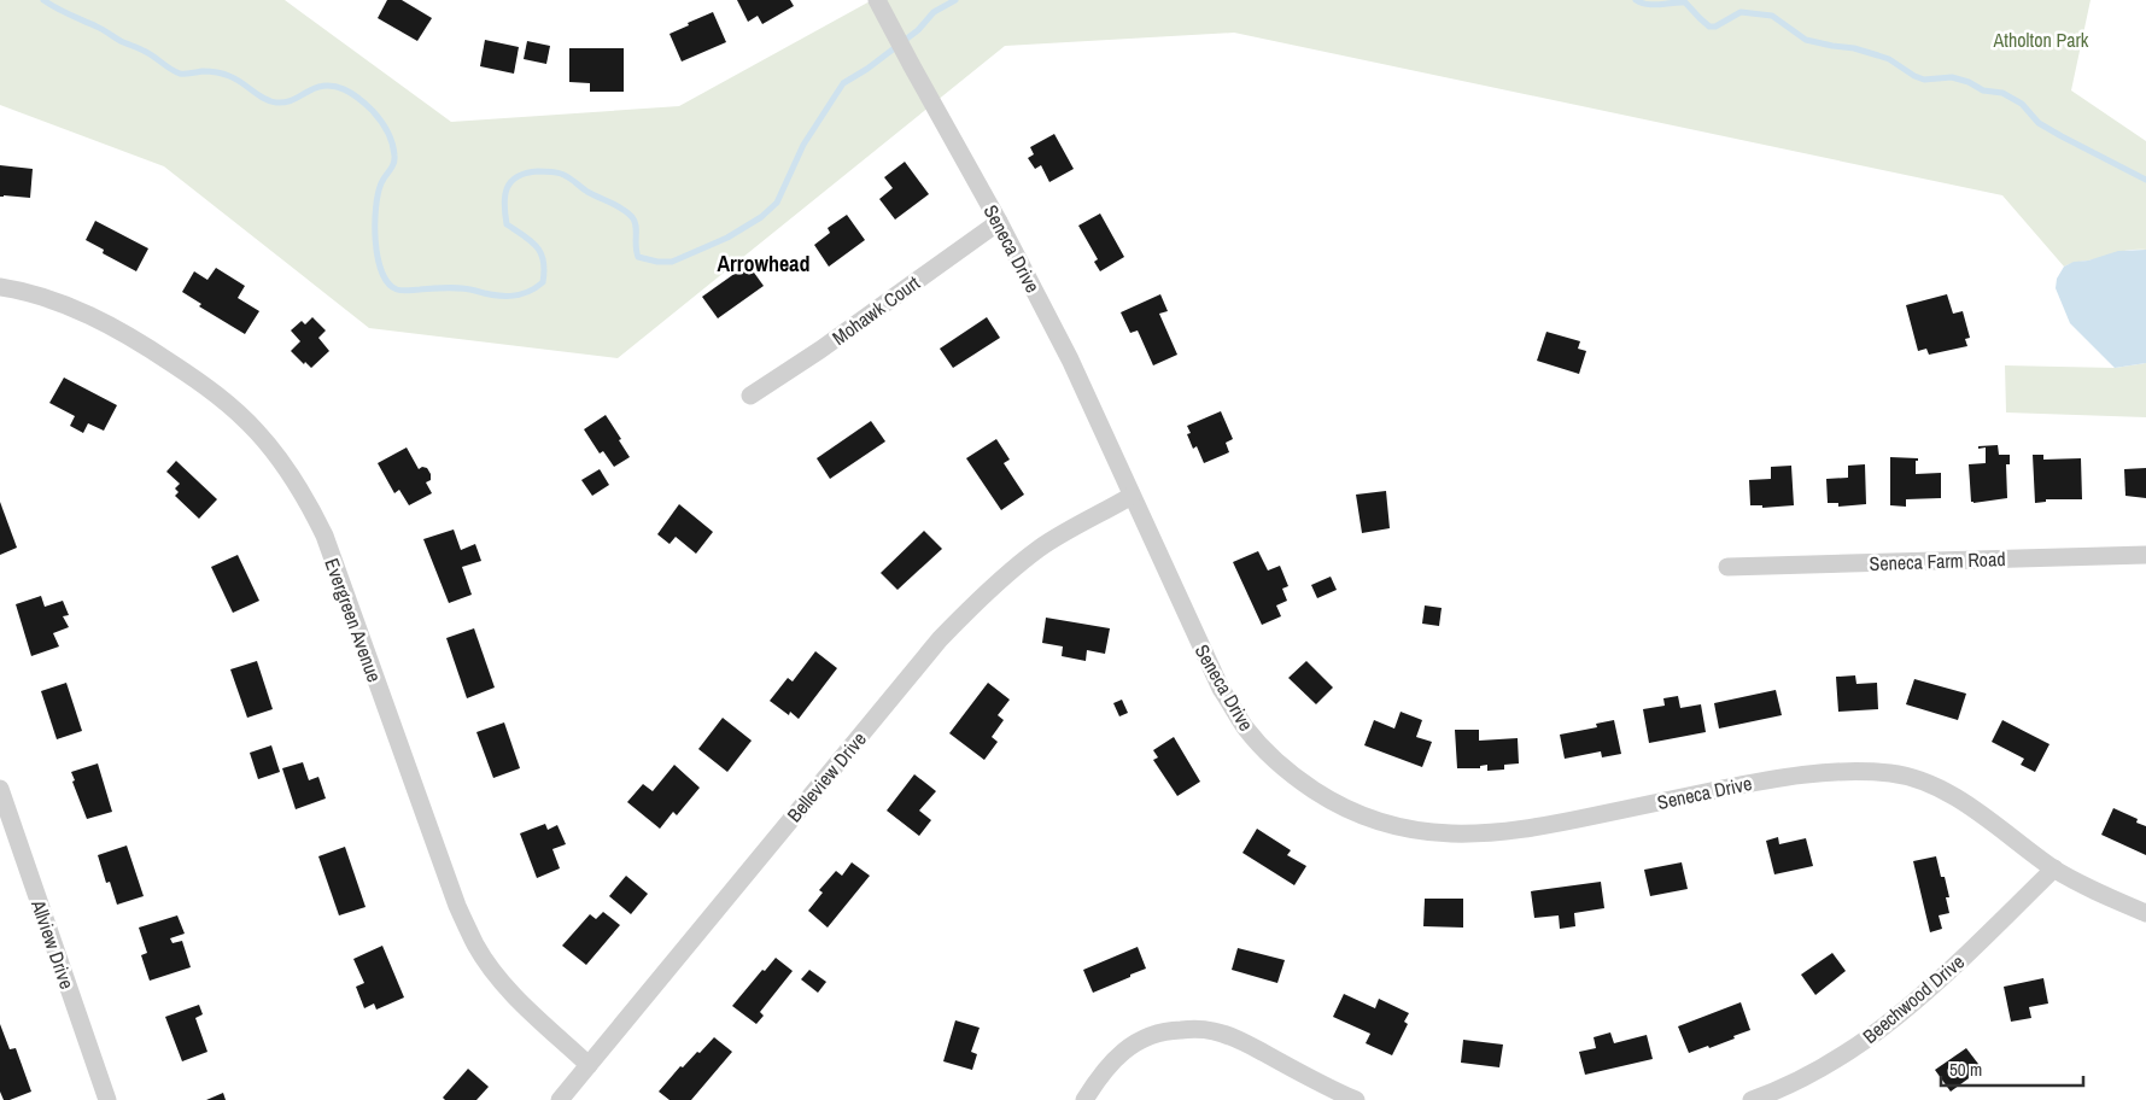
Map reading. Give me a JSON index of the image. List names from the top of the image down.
{
  "streets": {
    "street": [
      "Seneca Drive",
      "Mohawk Court",
      "Seneca Farm Road",
      "Evergreen Avenue",
      "Belleview Drive",
      "Allview Drive",
      "Beechwood Drive"
    ]
  },
  "crossings": [
    ["Seneca Drive", "Mohawk Court"],
    ["Seneca Drive", "Belleview Drive"],
    ["Seneca Drive", "Beechwood Drive"],
    ["Evergreen Avenue", "Belleview Drive"]
  ],
  "districts": ["Arrowhead"],
  "parks": ["Atholton Park"],
  "scale_bar": "50 m"
}
